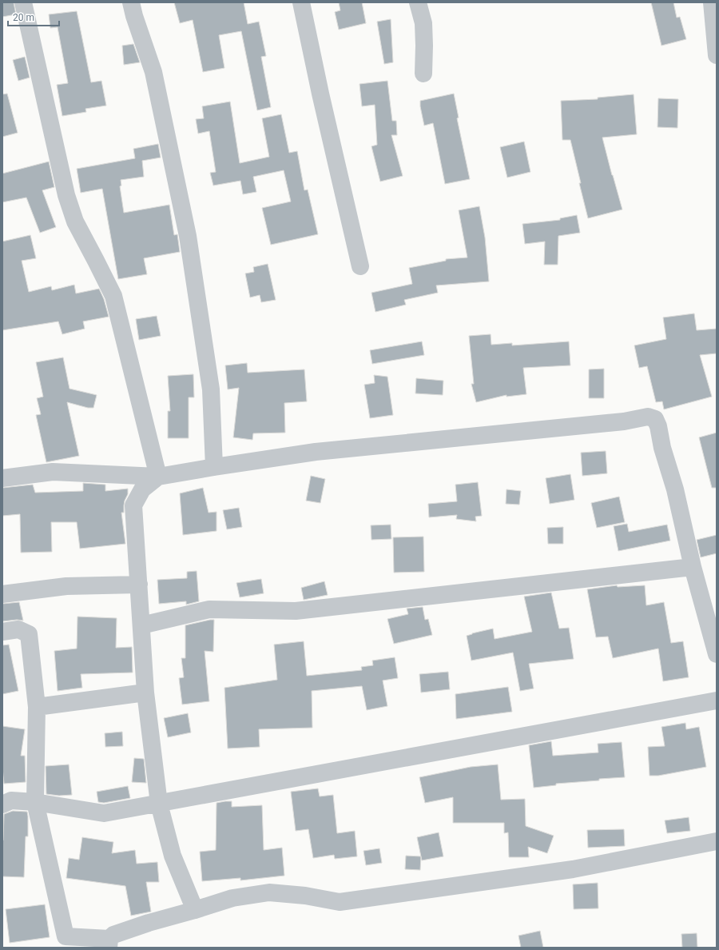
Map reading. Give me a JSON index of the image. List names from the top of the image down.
{
  "scale_bar": "20 m"
}
